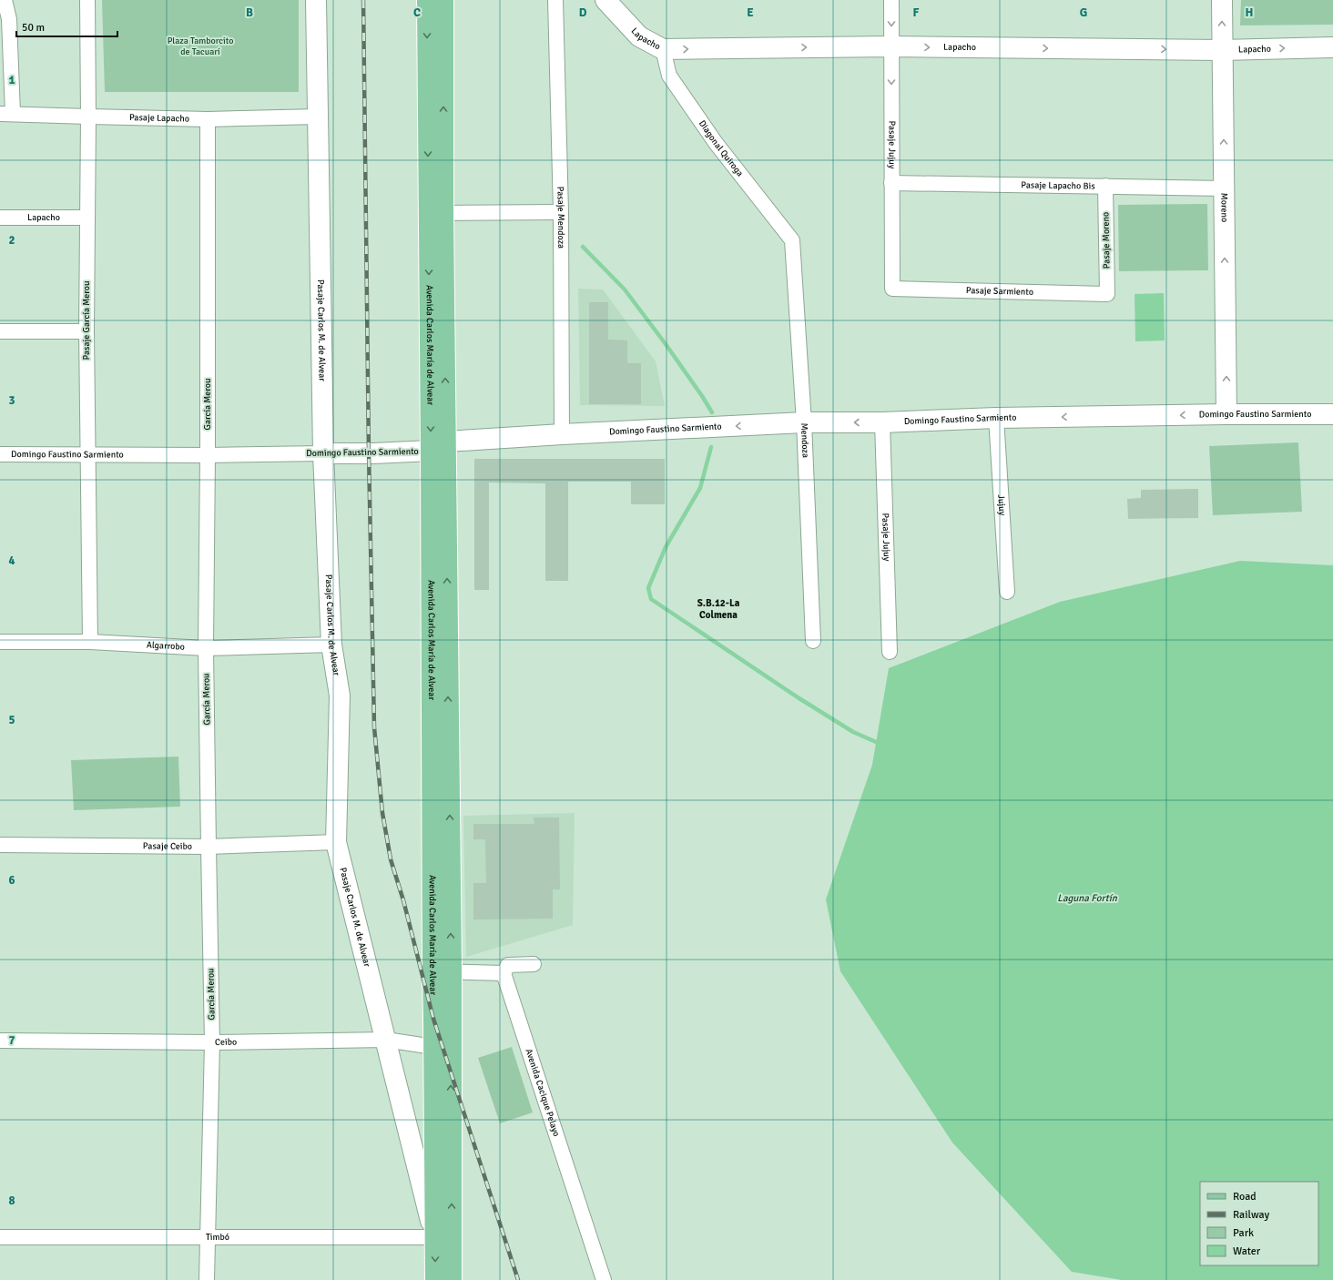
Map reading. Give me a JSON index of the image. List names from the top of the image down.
{
  "streets": {
    "main road": ["Avenida Carlos María de Alvear"],
    "street": [
      "Lapacho",
      "Pasaje Lapacho",
      "Pasaje Jujuy",
      "Diagonal Quiroga",
      "Pasaje Lapacho Bis",
      "Moreno",
      "Pasaje Mendoza",
      "Pasaje Moreno",
      "Pasaje Sarmiento",
      "Pasaje García Merou",
      "Pasaje Carlos M. de Alvear",
      "García Merou",
      "Domingo Faustino Sarmiento",
      "Mendoza",
      "Jujuy",
      "Algarrobo",
      "Pasaje Ceibo",
      "Ceibo",
      "Avenida Cacique Pelayo",
      "Timbó"
    ]
  },
  "crossings": [
    ["Lapacho", "Pasaje Jujuy"],
    ["Lapacho", "Diagonal Quiroga"],
    ["Lapacho", "Moreno"],
    ["Lapacho", "Pasaje García Merou"],
    ["Pasaje Lapacho", "Pasaje García Merou"],
    ["Pasaje Lapacho", "Pasaje Carlos M. de Alvear"],
    ["Pasaje Lapacho", "García Merou"],
    ["Pasaje Jujuy", "Pasaje Lapacho Bis"],
    ["Pasaje Jujuy", "Pasaje Sarmiento"],
    ["Pasaje Jujuy", "Domingo Faustino Sarmiento"],
    ["Diagonal Quiroga", "Mendoza"],
    ["Pasaje Lapacho Bis", "Moreno"],
    ["Pasaje Lapacho Bis", "Pasaje Moreno"],
    ["Moreno", "Domingo Faustino Sarmiento"],
    ["Pasaje Mendoza", "Domingo Faustino Sarmiento"],
    ["Pasaje Moreno", "Pasaje Sarmiento"],
    ["Pasaje García Merou", "Domingo Faustino Sarmiento"],
    ["Pasaje García Merou", "Algarrobo"],
    ["Pasaje Carlos M. de Alvear", "Avenida Carlos María de Alvear"],
    ["Pasaje Carlos M. de Alvear", "Domingo Faustino Sarmiento"],
    ["Pasaje Carlos M. de Alvear", "Algarrobo"],
    ["Pasaje Carlos M. de Alvear", "Pasaje Ceibo"],
    ["Pasaje Carlos M. de Alvear", "Ceibo"],
    ["Pasaje Carlos M. de Alvear", "Timbó"],
    ["Avenida Carlos María de Alvear", "Domingo Faustino Sarmiento"],
    ["Avenida Carlos María de Alvear", "Ceibo"],
    ["Avenida Carlos María de Alvear", "Timbó"],
    ["García Merou", "Domingo Faustino Sarmiento"],
    ["García Merou", "Algarrobo"],
    ["García Merou", "Pasaje Ceibo"],
    ["García Merou", "Ceibo"],
    ["García Merou", "Timbó"],
    ["Domingo Faustino Sarmiento", "Mendoza"],
    ["Domingo Faustino Sarmiento", "Jujuy"]
  ],
  "one_way": [
    "Lapacho",
    "Pasaje Jujuy",
    "Moreno",
    "Domingo Faustino Sarmiento"
  ],
  "districts": ["S.B.12-La Colmena"],
  "water": ["Laguna Fortín"],
  "parks": ["Plaza Tamborcito de Tacuarí"],
  "legend": [
    "Road",
    "Railway",
    "Park",
    "Water"
  ],
  "scale_bar": "50 m",
  "grid": {
    "columns": [
      "B",
      "C",
      "D",
      "E",
      "F",
      "G",
      "H"
    ],
    "rows": [
      "1",
      "2",
      "3",
      "4",
      "5",
      "6",
      "7",
      "8"
    ]
  }
}
